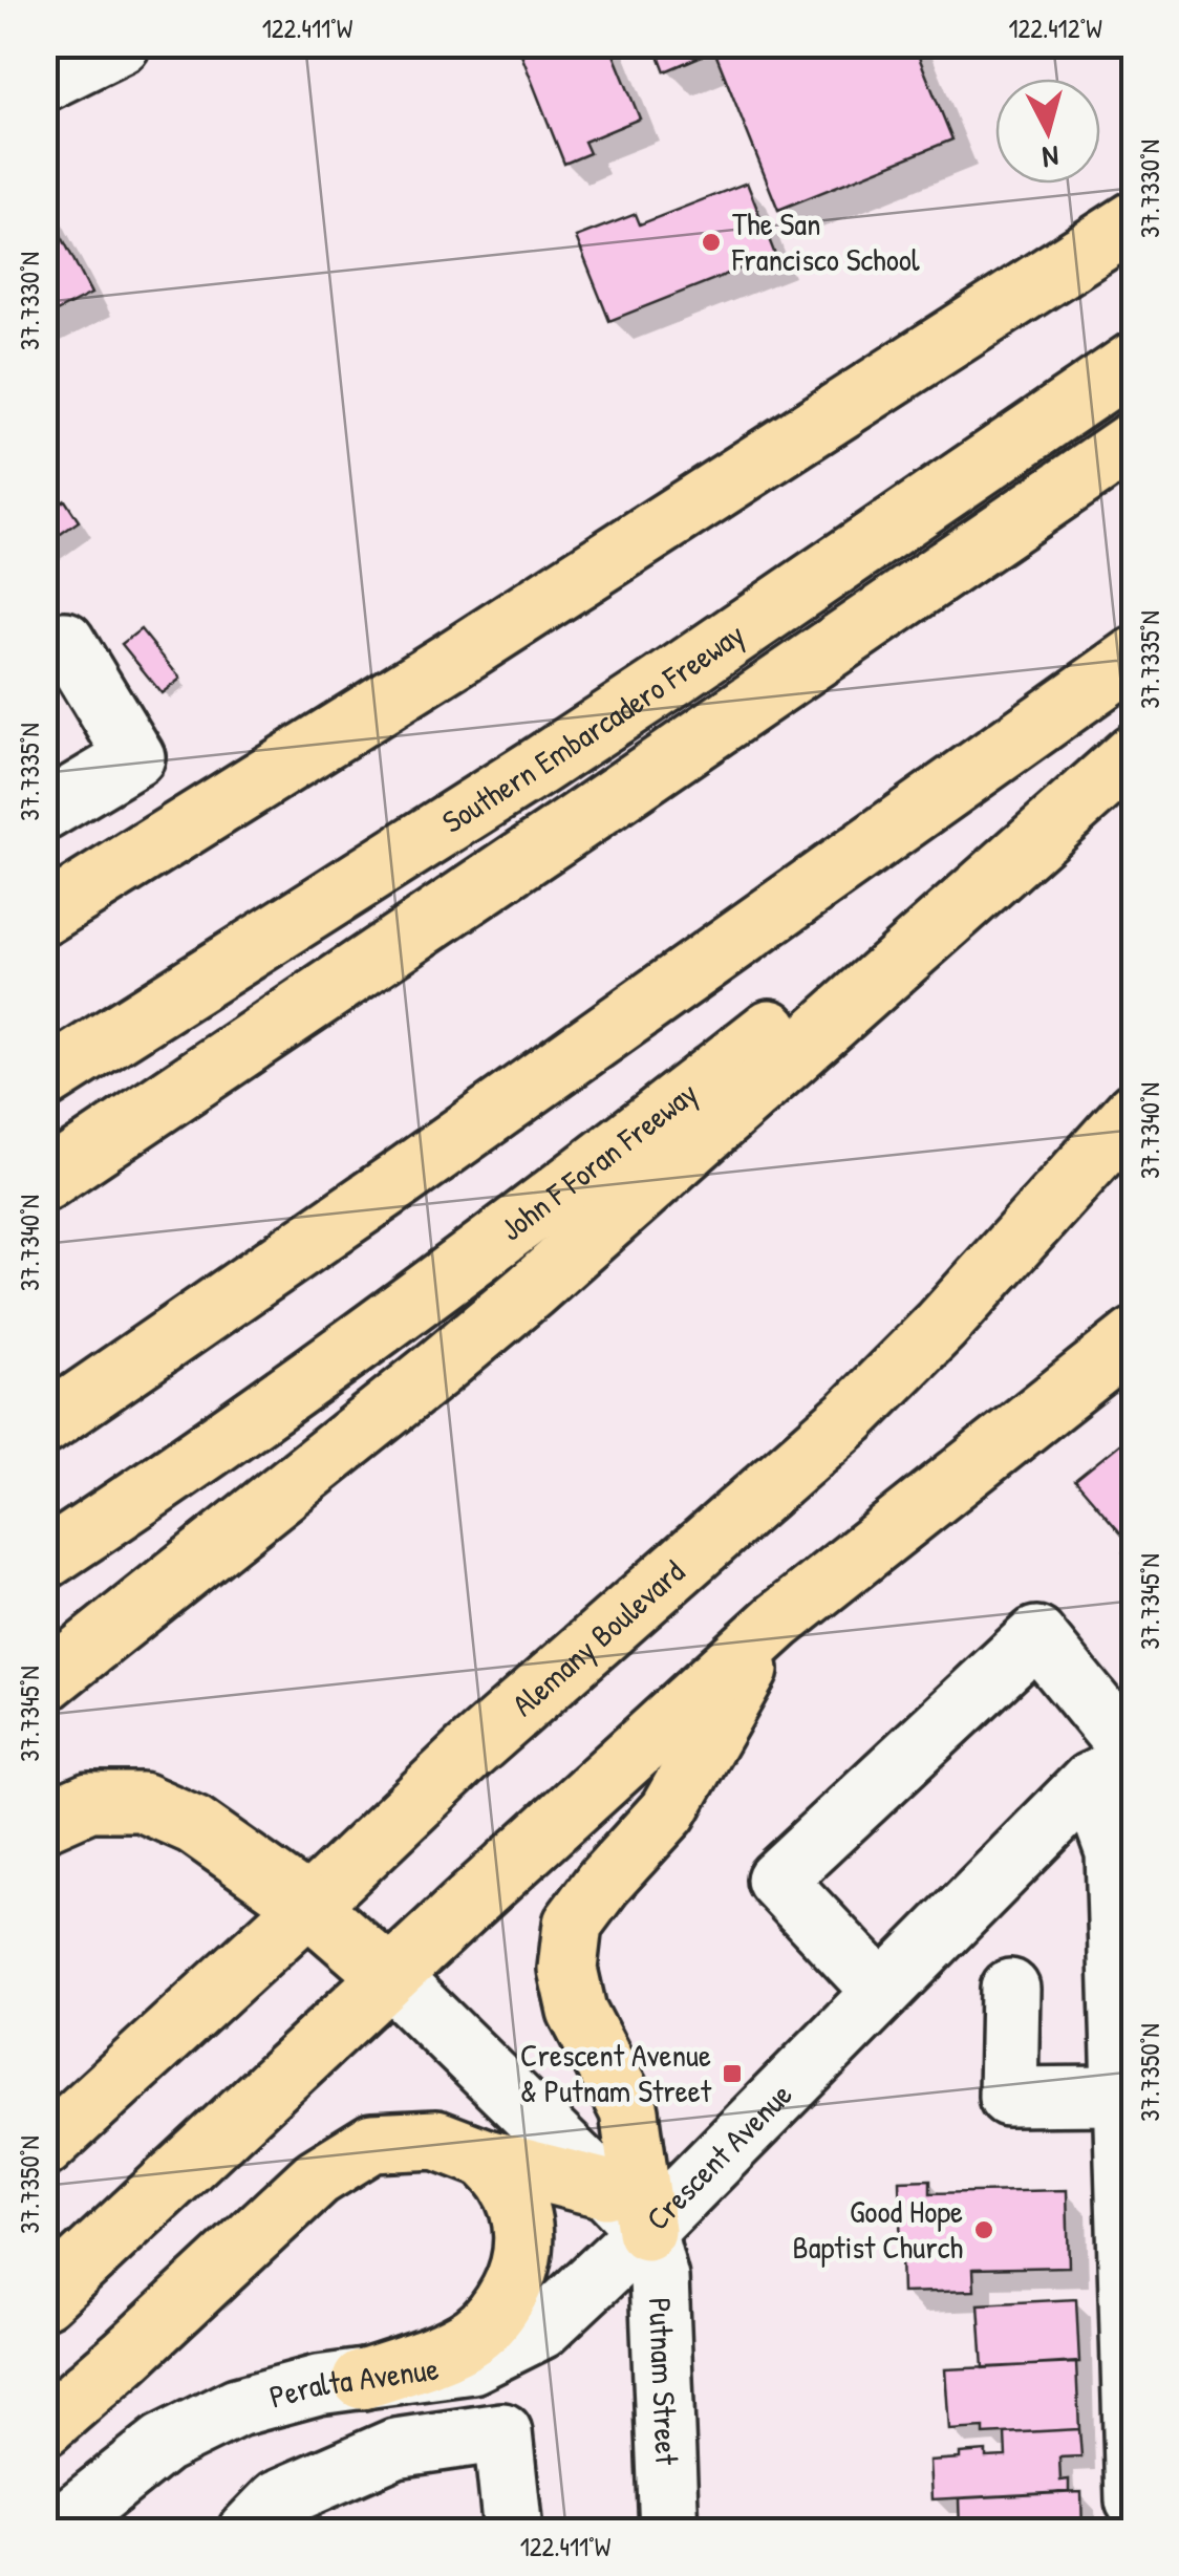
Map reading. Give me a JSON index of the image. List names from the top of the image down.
{
  "streets": {
    "main road": [
      "Southern Embarcadero Freeway",
      "John F Foran Freeway",
      "Alemany Boulevard",
      "Crescent Avenue"
    ],
    "street": ["Putnam Street", "Peralta Avenue"]
  },
  "crossings": [
    ["Alemany Boulevard", "Crescent Avenue"],
    ["Crescent Avenue", "Putnam Street"],
    ["Crescent Avenue", "Peralta Avenue"],
    ["Putnam Street", "Peralta Avenue"]
  ],
  "places": {
    "other": ["The San Francisco School", "Good Hope Baptist Church"],
    "transit": ["Crescent Avenue & Putnam Street"]
  },
  "north": "bottom",
  "coordinates": [
    "122.411°W",
    "122.412°W",
    "37.7330°N",
    "37.7335°N",
    "37.7340°N",
    "37.7345°N",
    "37.7350°N"
  ]
}
